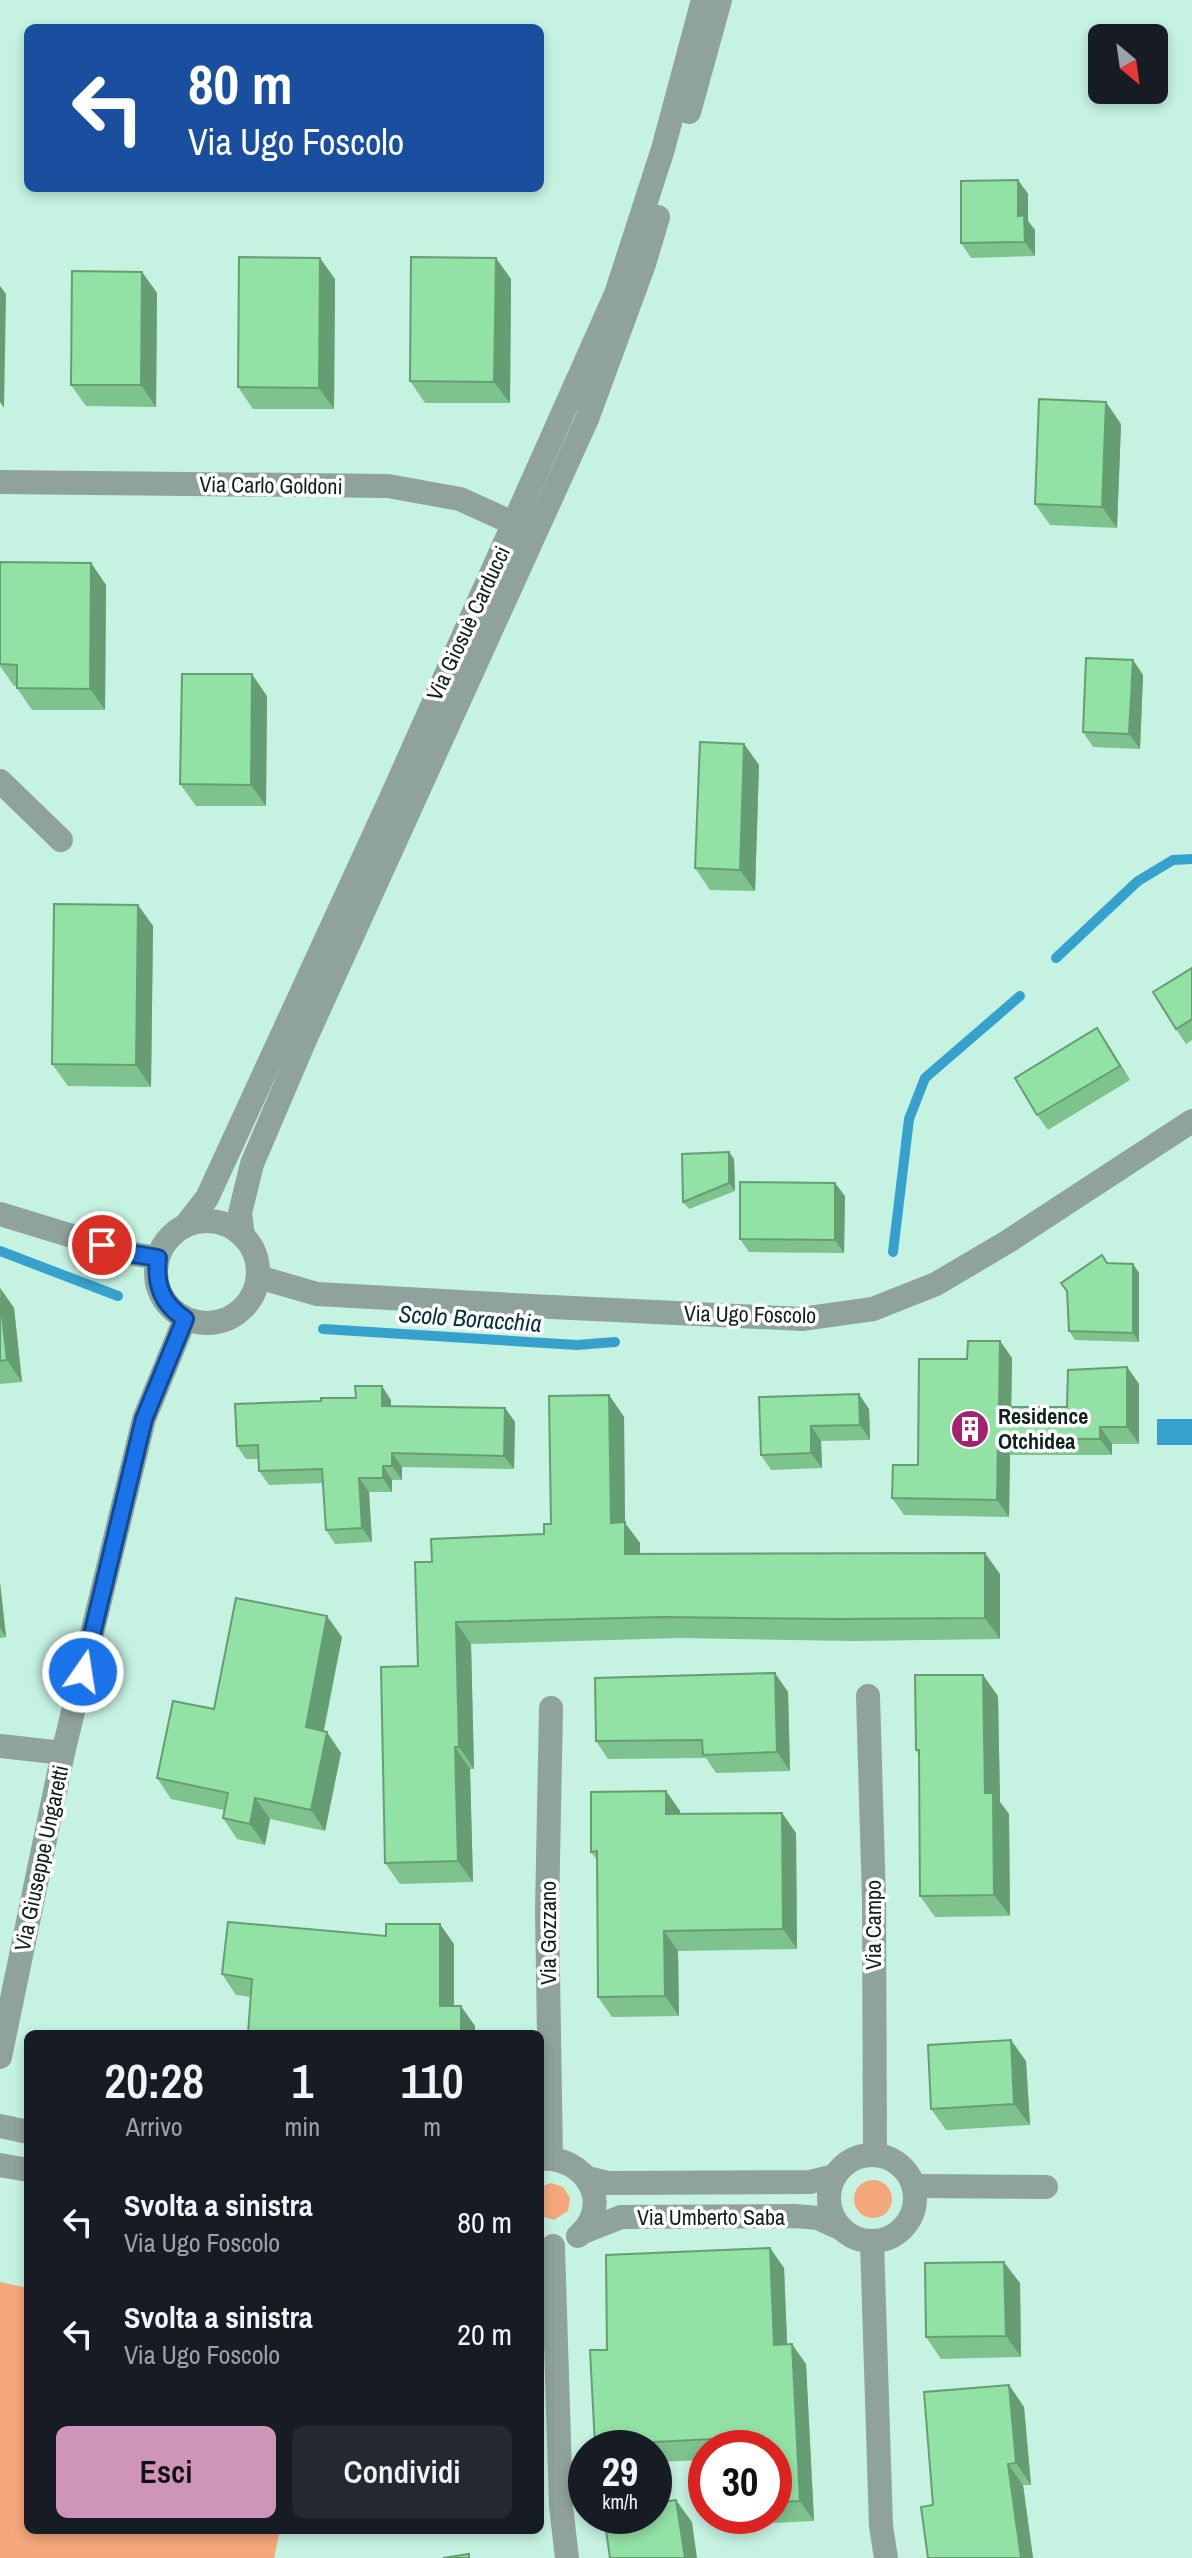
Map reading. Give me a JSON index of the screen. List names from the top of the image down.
{
  "streets": {
    "street": [
      "Via Carlo Goldoni",
      "Via Giosuè Carducci",
      "Via Ugo Foscolo",
      "Via Giuseppe Ungaretti",
      "Via Campo",
      "Via Gozzano",
      "Via Umberto Saba"
    ]
  },
  "crossings": [
    ["Via Carlo Goldoni", "Via Giosuè Carducci"],
    ["Via Giosuè Carducci", "Via Ugo Foscolo"],
    ["Via Giosuè Carducci", "Via Giuseppe Ungaretti"],
    ["Via Ugo Foscolo", "Via Giuseppe Ungaretti"],
    ["Via Campo", "Via Umberto Saba"]
  ],
  "water": ["Scolo Boracchia"],
  "places": {
    "building": ["Residence Otchidea"]
  },
  "north": "bottom right",
  "page": {
    "turn": ["80 m", "Via Ugo Foscolo"],
    "eta": [
      "20:28",
      "Arrivo",
      "1",
      "min",
      "110",
      "m"
    ],
    "list": [
      {
        "name": "Svolta a sinistra",
        "note": "Via Ugo Foscolo",
        "value": "80 m"
      },
      {
        "name": "Svolta a sinistra",
        "note": "Via Ugo Foscolo",
        "value": "20 m"
      }
    ],
    "buttons": ["Esci", "Condividi"],
    "speed": "29 km/h",
    "limit": "30"
  }
}
